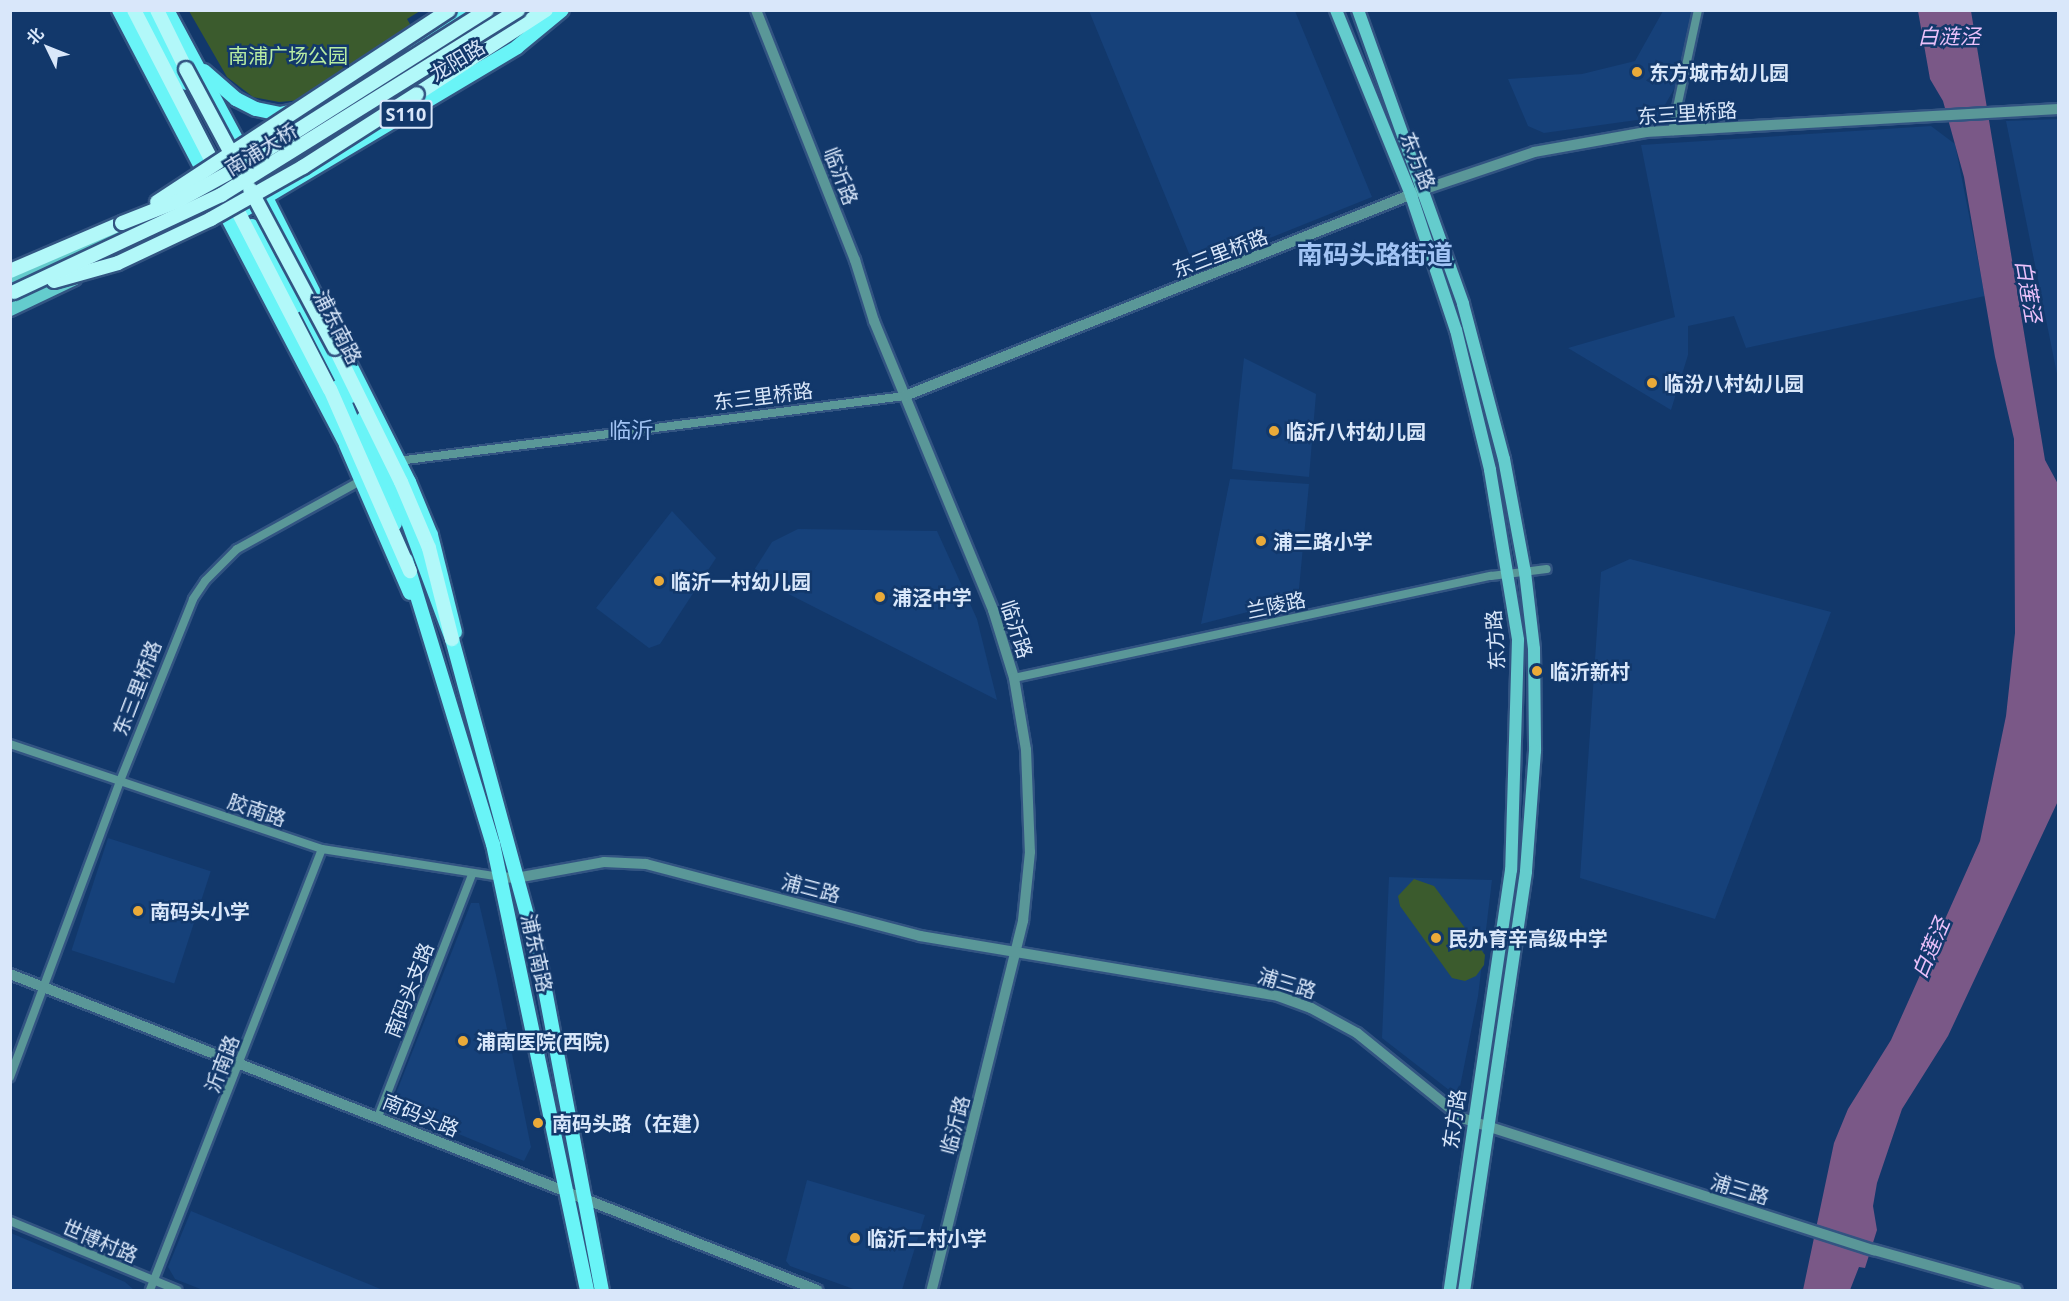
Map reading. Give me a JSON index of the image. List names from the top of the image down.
{
  "streets": {
    "highway": ["南浦大桥"],
    "main road": [
      "龙阳路",
      "S110",
      "东方路",
      "浦东南路"
    ],
    "street": [
      "东三里桥路",
      "临沂路",
      "兰陵路",
      "胶南路",
      "浦三路",
      "南码头支路",
      "沂南路",
      "南码头路",
      "世博村路"
    ]
  },
  "crossings": [
    ["龙阳路", "浦东南路"],
    ["东三里桥路", "东方路"],
    ["东三里桥路", "临沂路"],
    ["东三里桥路", "浦东南路"],
    ["东三里桥路", "胶南路"],
    ["东三里桥路", "南码头路"],
    ["东方路", "兰陵路"],
    ["东方路", "浦三路"],
    ["临沂路", "兰陵路"],
    ["临沂路", "浦三路"],
    ["浦东南路", "胶南路"],
    ["浦东南路", "浦三路"],
    ["浦东南路", "南码头路"],
    ["胶南路", "浦三路"],
    ["胶南路", "南码头支路"],
    ["胶南路", "沂南路"],
    ["南码头支路", "南码头路"],
    ["沂南路", "南码头路"],
    ["沂南路", "世博村路"]
  ],
  "districts": ["南码头路街道", "临沂"],
  "water": ["白涟泾", "白莲泾"],
  "parks": ["南浦广场公园"],
  "places": [
    "东方城市幼儿园",
    "临汾八村幼儿园",
    "临沂八村幼儿园",
    "浦三路小学",
    "临沂一村幼儿园",
    "浦泾中学",
    "临沂新村",
    "南码头小学",
    "民办育辛高级中学",
    "浦南医院(西院)",
    "南码头路（在建）",
    "临沂二村小学"
  ],
  "north": "top left"
}
